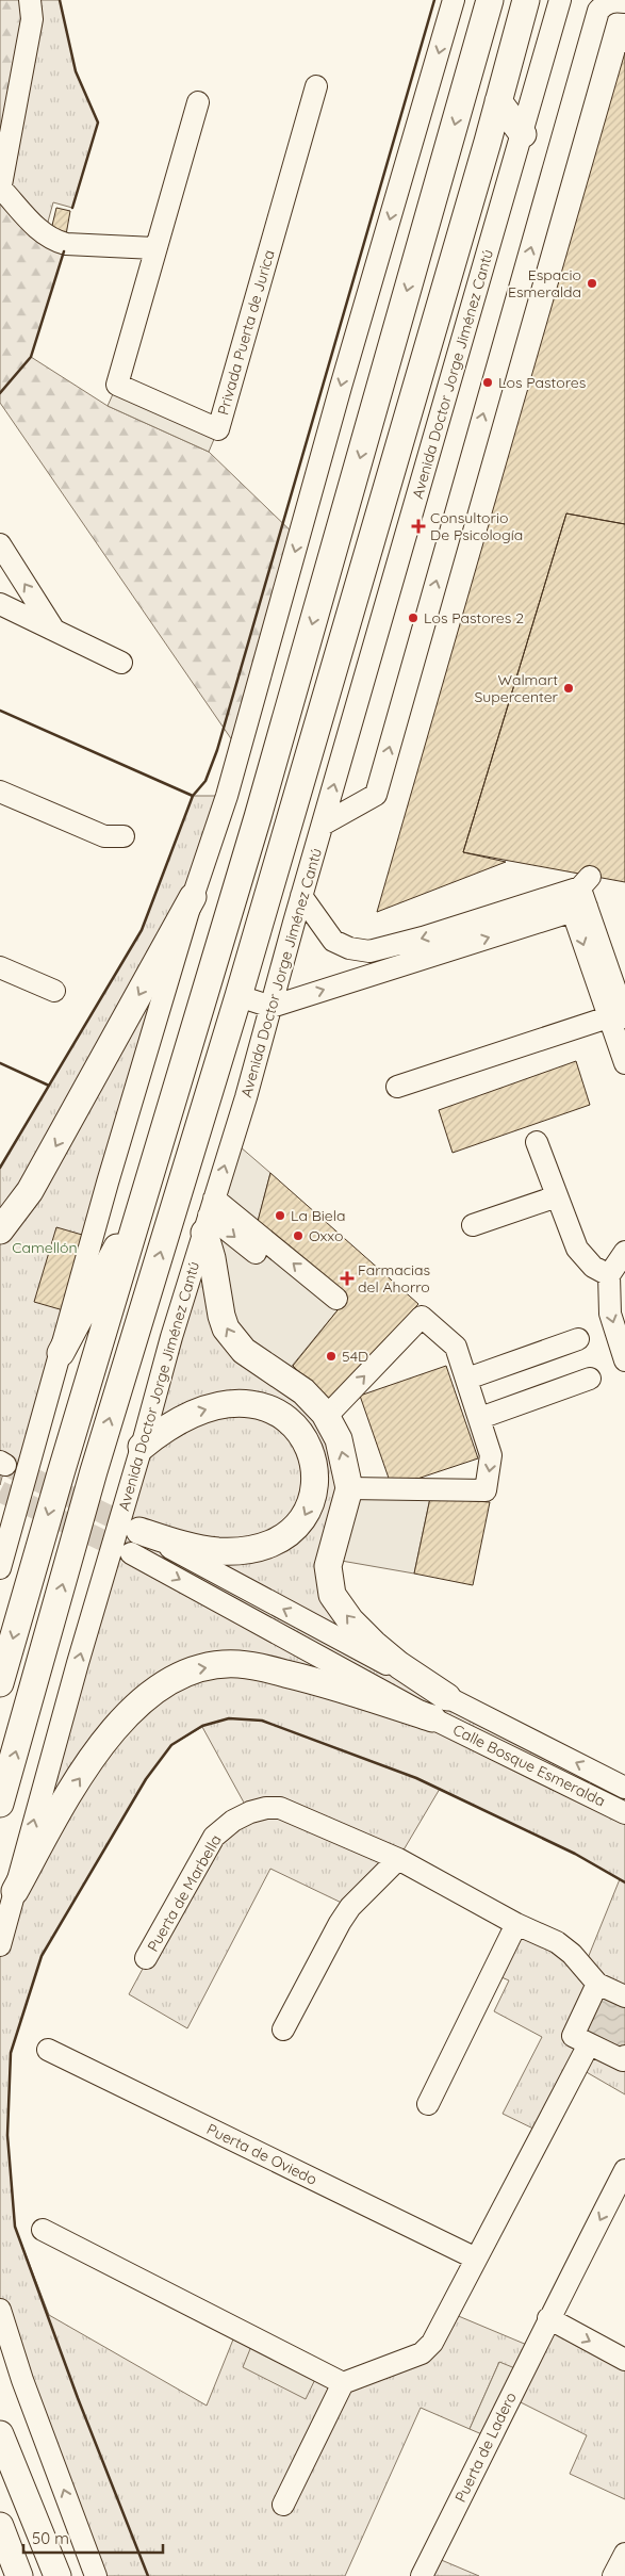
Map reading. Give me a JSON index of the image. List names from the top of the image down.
{
  "streets": {
    "main road": ["Avenida Doctor Jorge Jiménez Cantú"],
    "street": [
      "Privada Puerta de Jurica",
      "Calle Bosque Esmeralda",
      "Puerta de Marbella",
      "Puerta de Oviedo",
      "Puerta de Ladero"
    ]
  },
  "parks": ["Camellón"],
  "places": {
    "other": [
      "Espacio Esmeralda",
      "Los Pastores",
      "Los Pastores 2",
      "Walmart Supercenter",
      "La Biela",
      "Oxxo",
      "54D"
    ],
    "health": ["Consultorio De Psicología", "Farmacias del Ahorro"]
  },
  "scale_bar": "50 m"
}
